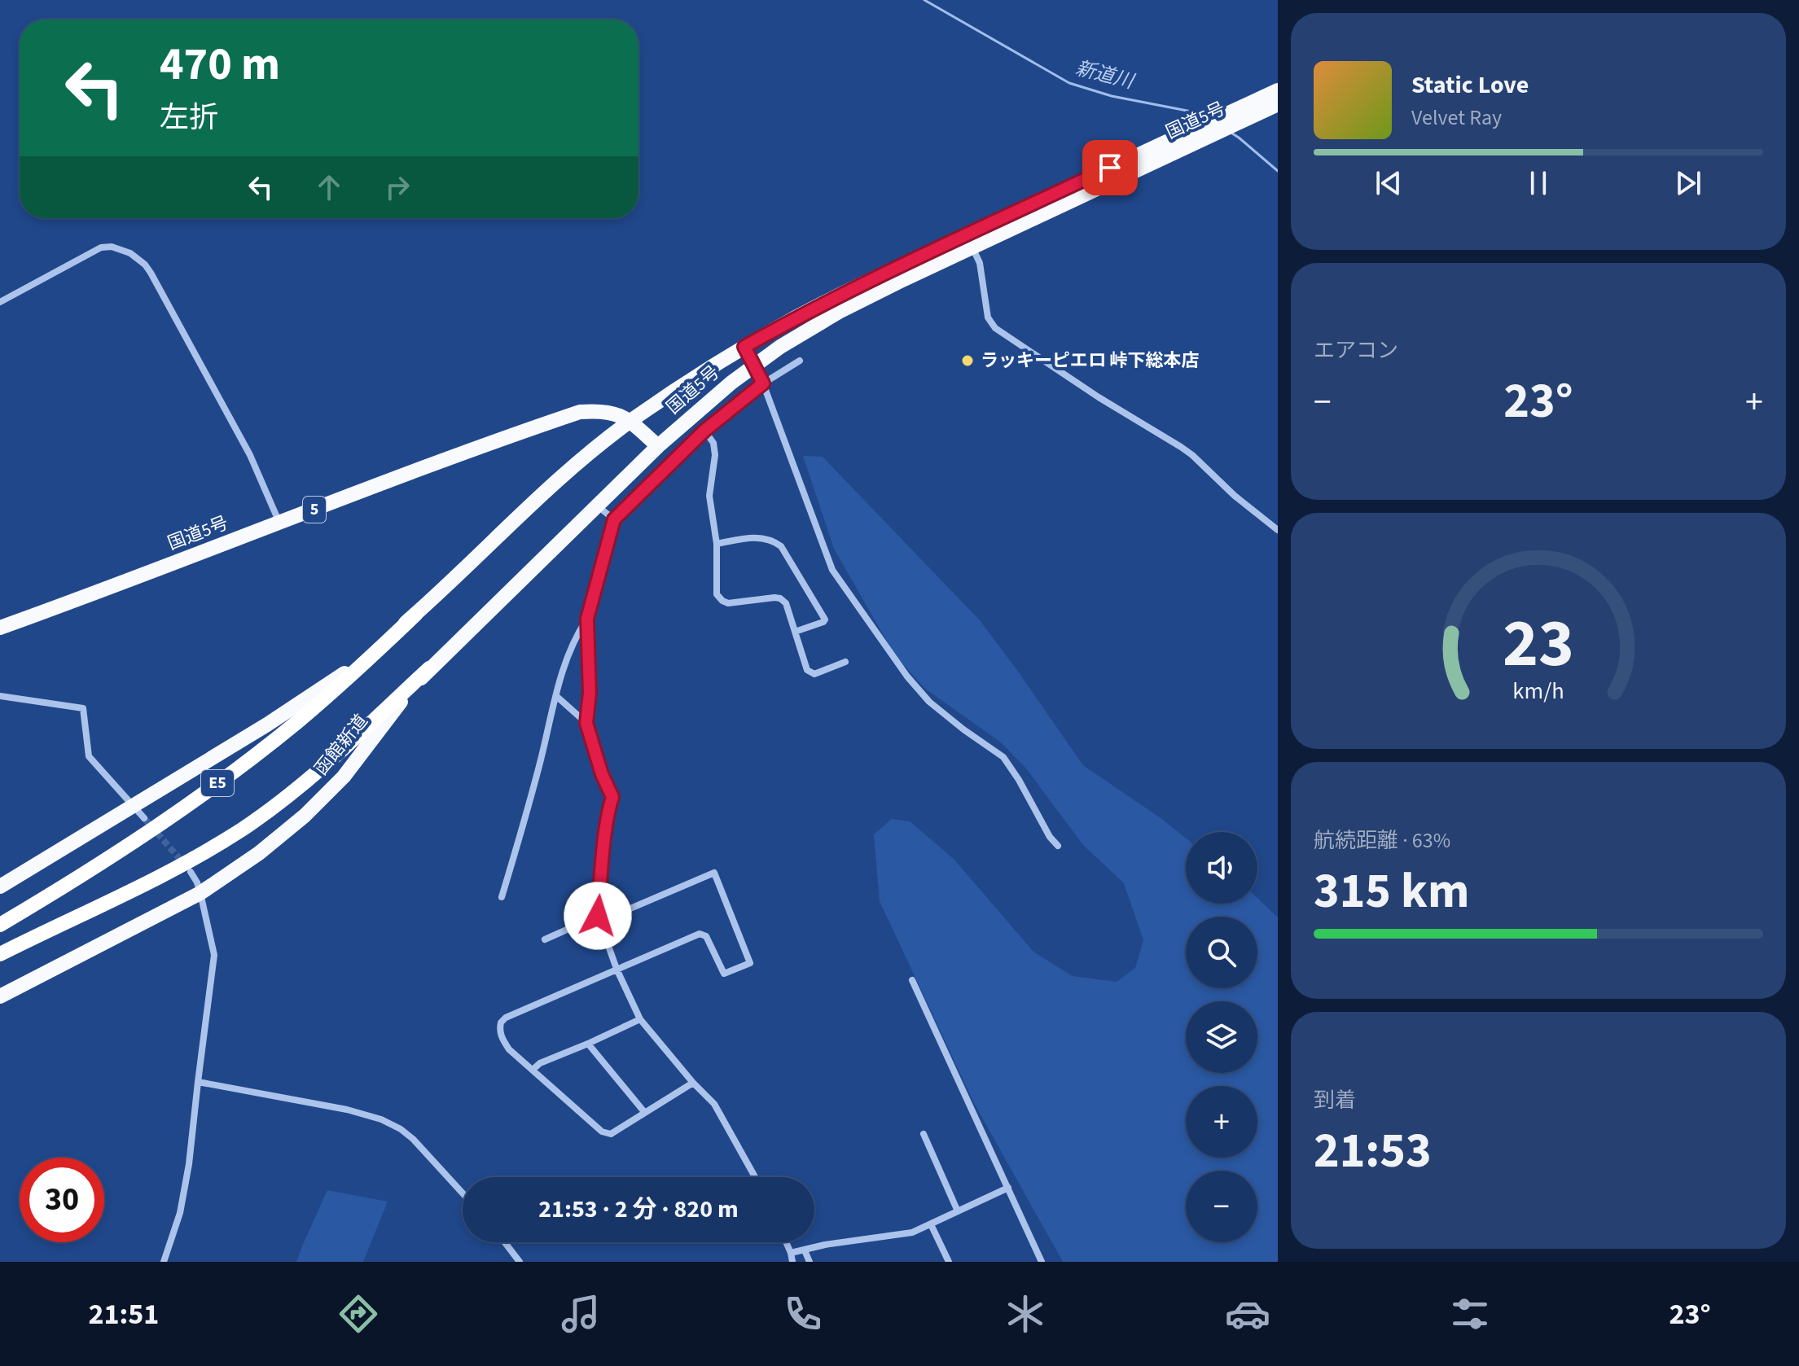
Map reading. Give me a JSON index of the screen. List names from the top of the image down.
{
  "streets": {
    "highway": [
      "国道5号",
      "5",
      "函館新道",
      "E5"
    ]
  },
  "crossings": [
    ["国道5号", "函館新道"]
  ],
  "water": ["新道川"],
  "places": ["ラッキーピエロ 峠下総本店"],
  "page": {
    "turn": ["470 m", "左折"],
    "song": ["Static Love", "Velvet Ray"],
    "tile": [
      "エアコン",
      ["航続距離 · 63%", "315 km"],
      ["到着", "21:53"]
    ],
    "heat": ["−", "23°", "+"],
    "map_buttons": ["+", "−"],
    "limit": "30",
    "trip": "21:53 · 2 分 · 820 m",
    "tabs": ["21:51", "23°"],
    "gauge": ["23", "km/h"]
  }
}
